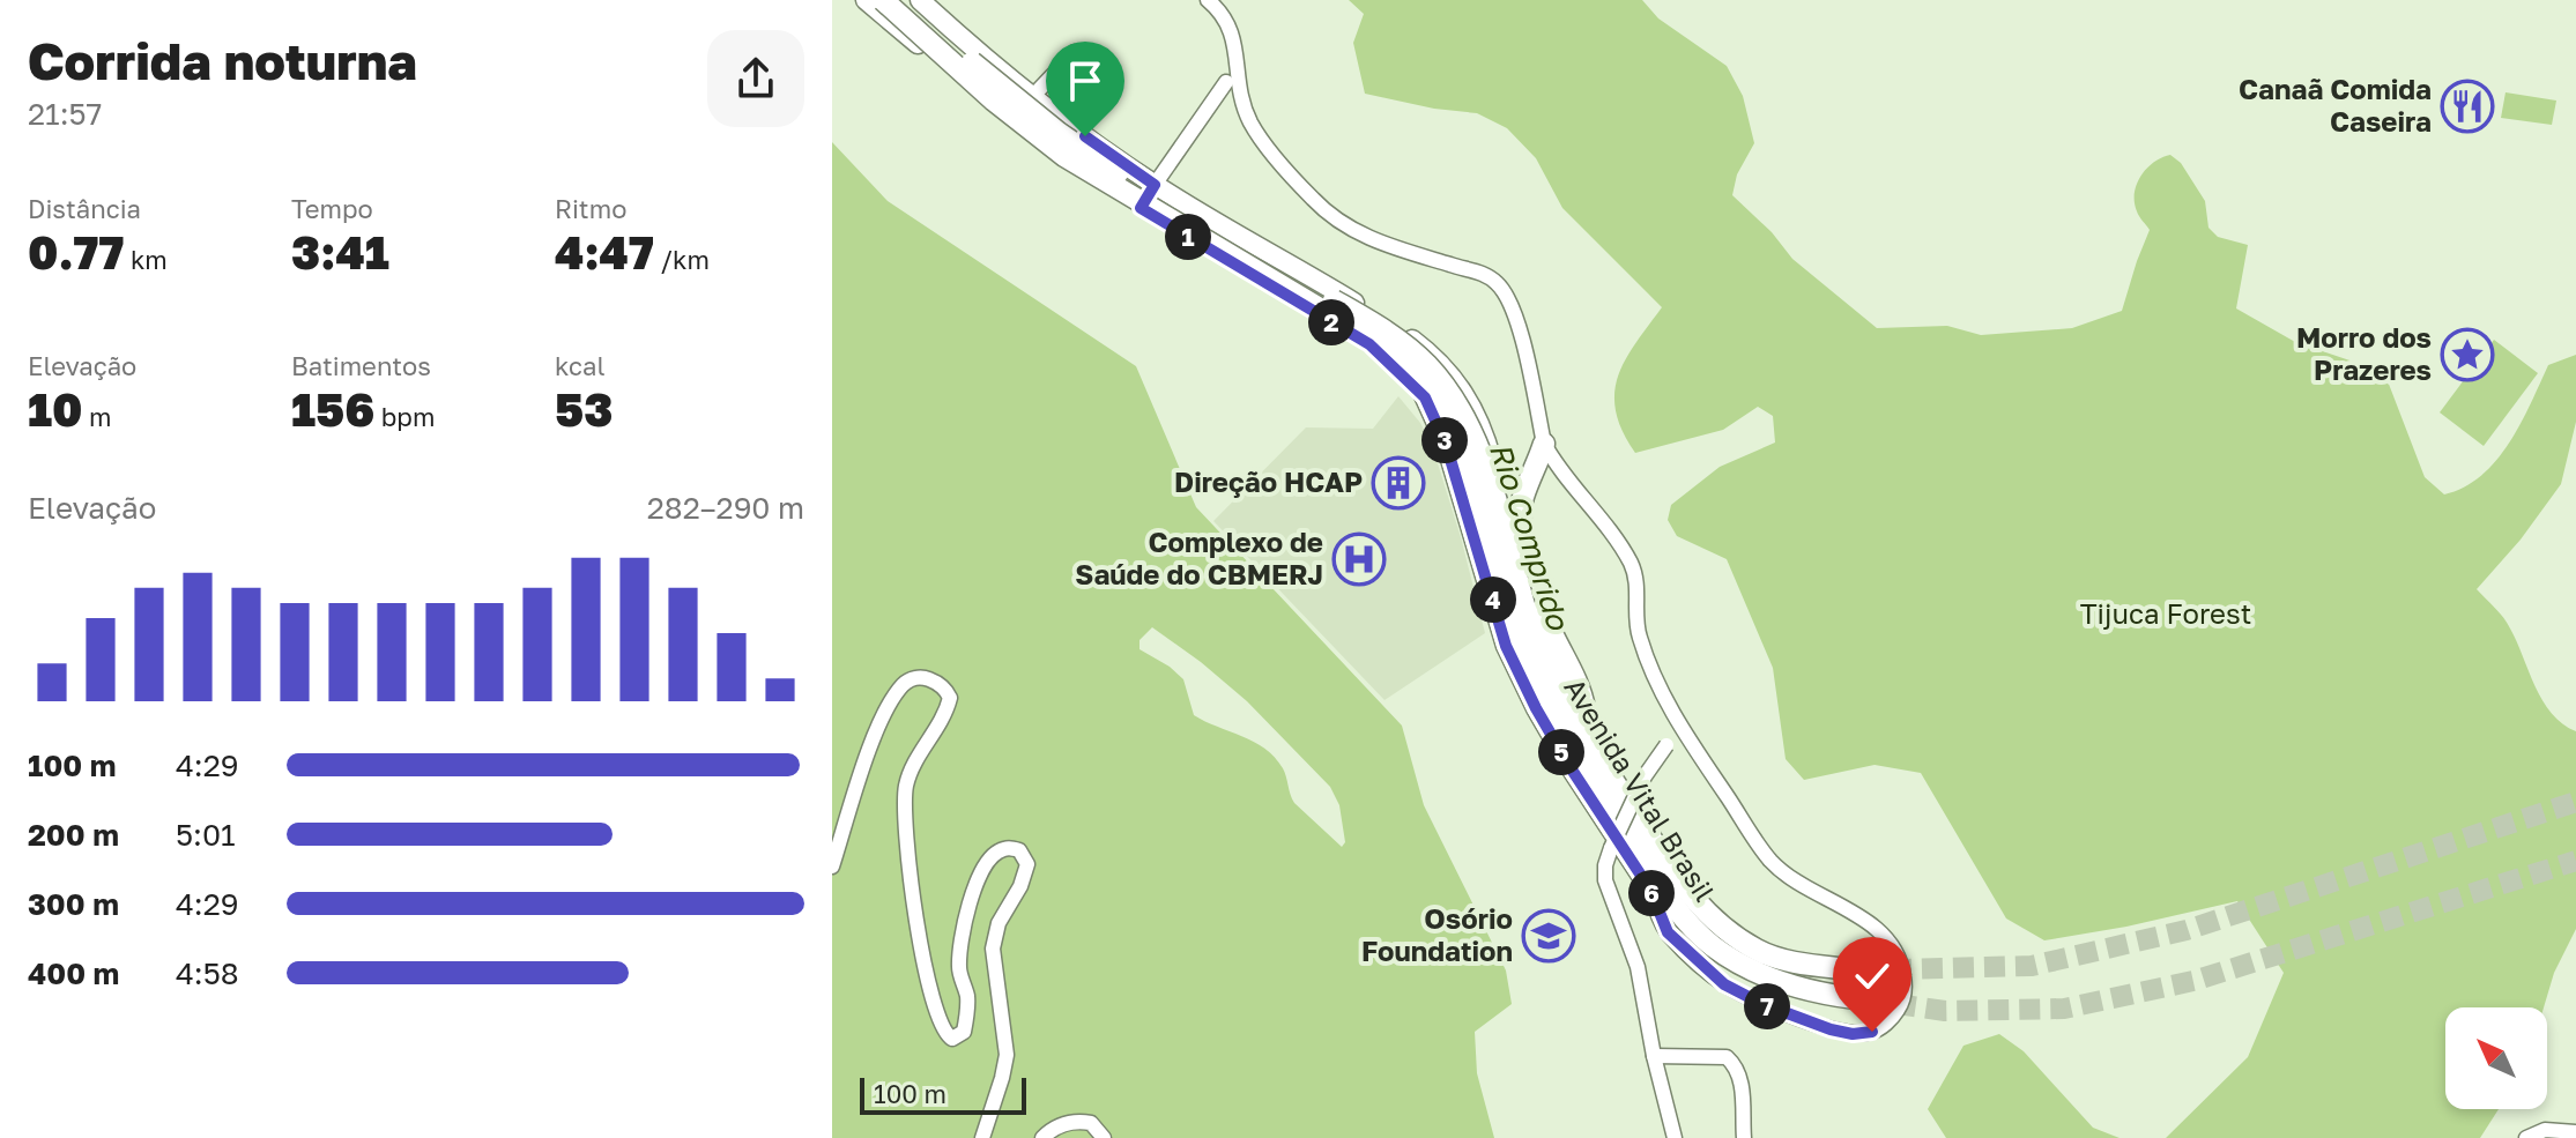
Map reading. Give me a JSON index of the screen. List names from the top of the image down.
{
  "streets": {
    "highway": ["Avenida Vital Brasil"]
  },
  "water": ["Rio Comprido"],
  "parks": ["Tijuca Forest"],
  "places": {
    "restaurant": ["Canaã Comida Caseira"],
    "place": ["Morro dos Prazeres"],
    "building": ["Direção HCAP"],
    "hospital": ["Complexo de Saúde do CBMERJ"],
    "school or university": ["Osório Foundation"]
  },
  "scale_bar": "100 m",
  "north": "top left",
  "page": {
    "heading": ["Corrida noturna", "21:57"],
    "stats": [
      ["Distância", "0.77 km"],
      ["Tempo", "3:41"],
      ["Ritmo", "4:47 /km"],
      ["Elevação", "10 m"],
      ["Batimentos", "156 bpm"],
      ["kcal", "53"]
    ],
    "pins": [
      "1",
      "2",
      "3",
      "4",
      "5",
      "6",
      "7"
    ],
    "chart": ["Elevação", "282–290 m"],
    "list": [
      {
        "name": "100 m",
        "note": "4:29"
      },
      {
        "name": "200 m",
        "note": "5:01"
      },
      {
        "name": "300 m",
        "note": "4:29"
      },
      {
        "name": "400 m",
        "note": "4:58"
      }
    ],
    "scale": "100 m"
  }
}
